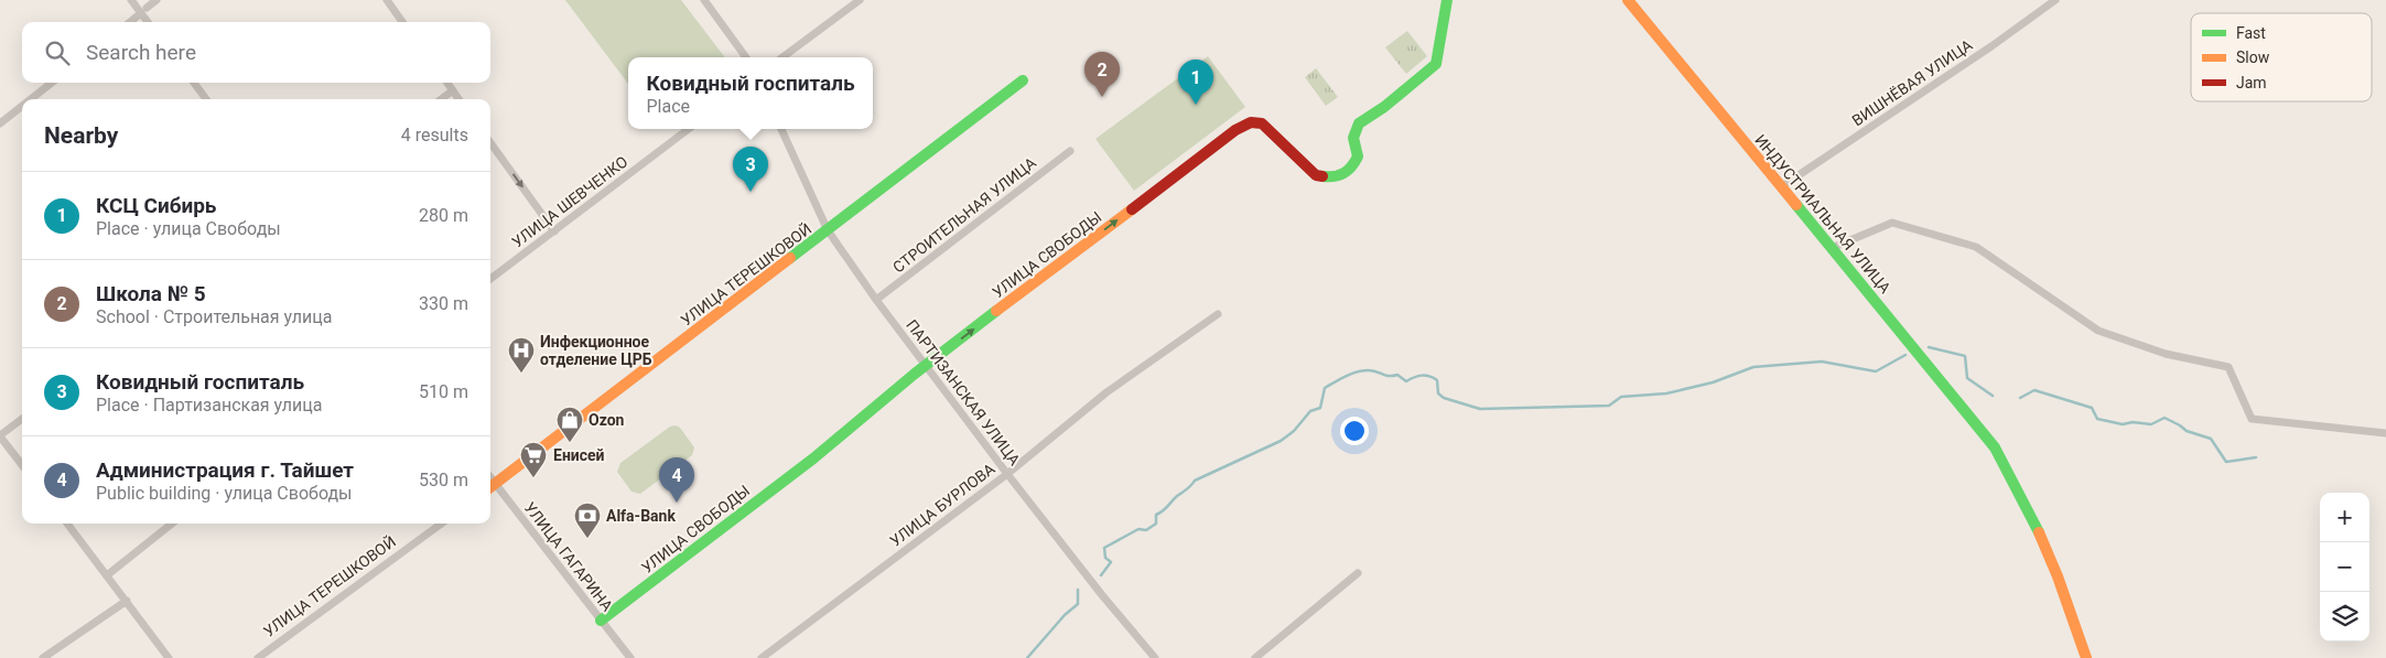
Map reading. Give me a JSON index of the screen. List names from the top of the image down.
{
  "streets": {
    "street": [
      "ВИШНЁВАЯ УЛИЦА",
      "УЛИЦА ШЕВЧЕНКО",
      "ИНДУСТРИАЛЬНАЯ УЛИЦА",
      "СТРОИТЕЛЬНАЯ УЛИЦА",
      "УЛИЦА СВОБОДЫ",
      "УЛИЦА ТЕРЕШКОВОЙ",
      "ПАРТИЗАНСКАЯ УЛИЦА",
      "УЛИЦА БУРЛОВА",
      "УЛИЦА ГАГАРИНА"
    ]
  },
  "crossings": [
    ["ВИШНЁВАЯ УЛИЦА", "ИНДУСТРИАЛЬНАЯ УЛИЦА"],
    ["СТРОИТЕЛЬНАЯ УЛИЦА", "ПАРТИЗАНСКАЯ УЛИЦА"],
    ["УЛИЦА СВОБОДЫ", "ПАРТИЗАНСКАЯ УЛИЦА"],
    ["УЛИЦА СВОБОДЫ", "УЛИЦА ГАГАРИНА"],
    ["УЛИЦА ТЕРЕШКОВОЙ", "ПАРТИЗАНСКАЯ УЛИЦА"],
    ["УЛИЦА ТЕРЕШКОВОЙ", "УЛИЦА ГАГАРИНА"],
    ["ПАРТИЗАНСКАЯ УЛИЦА", "УЛИЦА БУРЛОВА"]
  ],
  "one_way": ["УЛИЦА СВОБОДЫ"],
  "places": {
    "hospital": ["Инфекционное отделение ЦРБ"],
    "shop": ["Ozon"],
    "supermarket": ["Енисей"],
    "bank": ["Alfa-Bank"]
  },
  "legend": ["Fast", "Slow", "Jam"],
  "page": {
    "search": "Search here",
    "pins": [
      "2",
      "1",
      "3",
      "4"
    ],
    "popup": ["Ковидный госпиталь", "Place"],
    "heading": ["Nearby", "4 results"],
    "list": [
      {
        "mark": "1",
        "name": "КСЦ Сибирь",
        "note": "Place · улица Свободы",
        "value": "280 m"
      },
      {
        "mark": "2",
        "name": "Школа № 5",
        "note": "School · Строительная улица",
        "value": "330 m"
      },
      {
        "mark": "3",
        "name": "Ковидный госпиталь",
        "note": "Place · Партизанская улица",
        "value": "510 m"
      },
      {
        "mark": "4",
        "name": "Администрация г. Тайшет",
        "note": "Public building · улица Свободы",
        "value": "530 m"
      }
    ],
    "map_buttons": ["+", "−"]
  }
}
